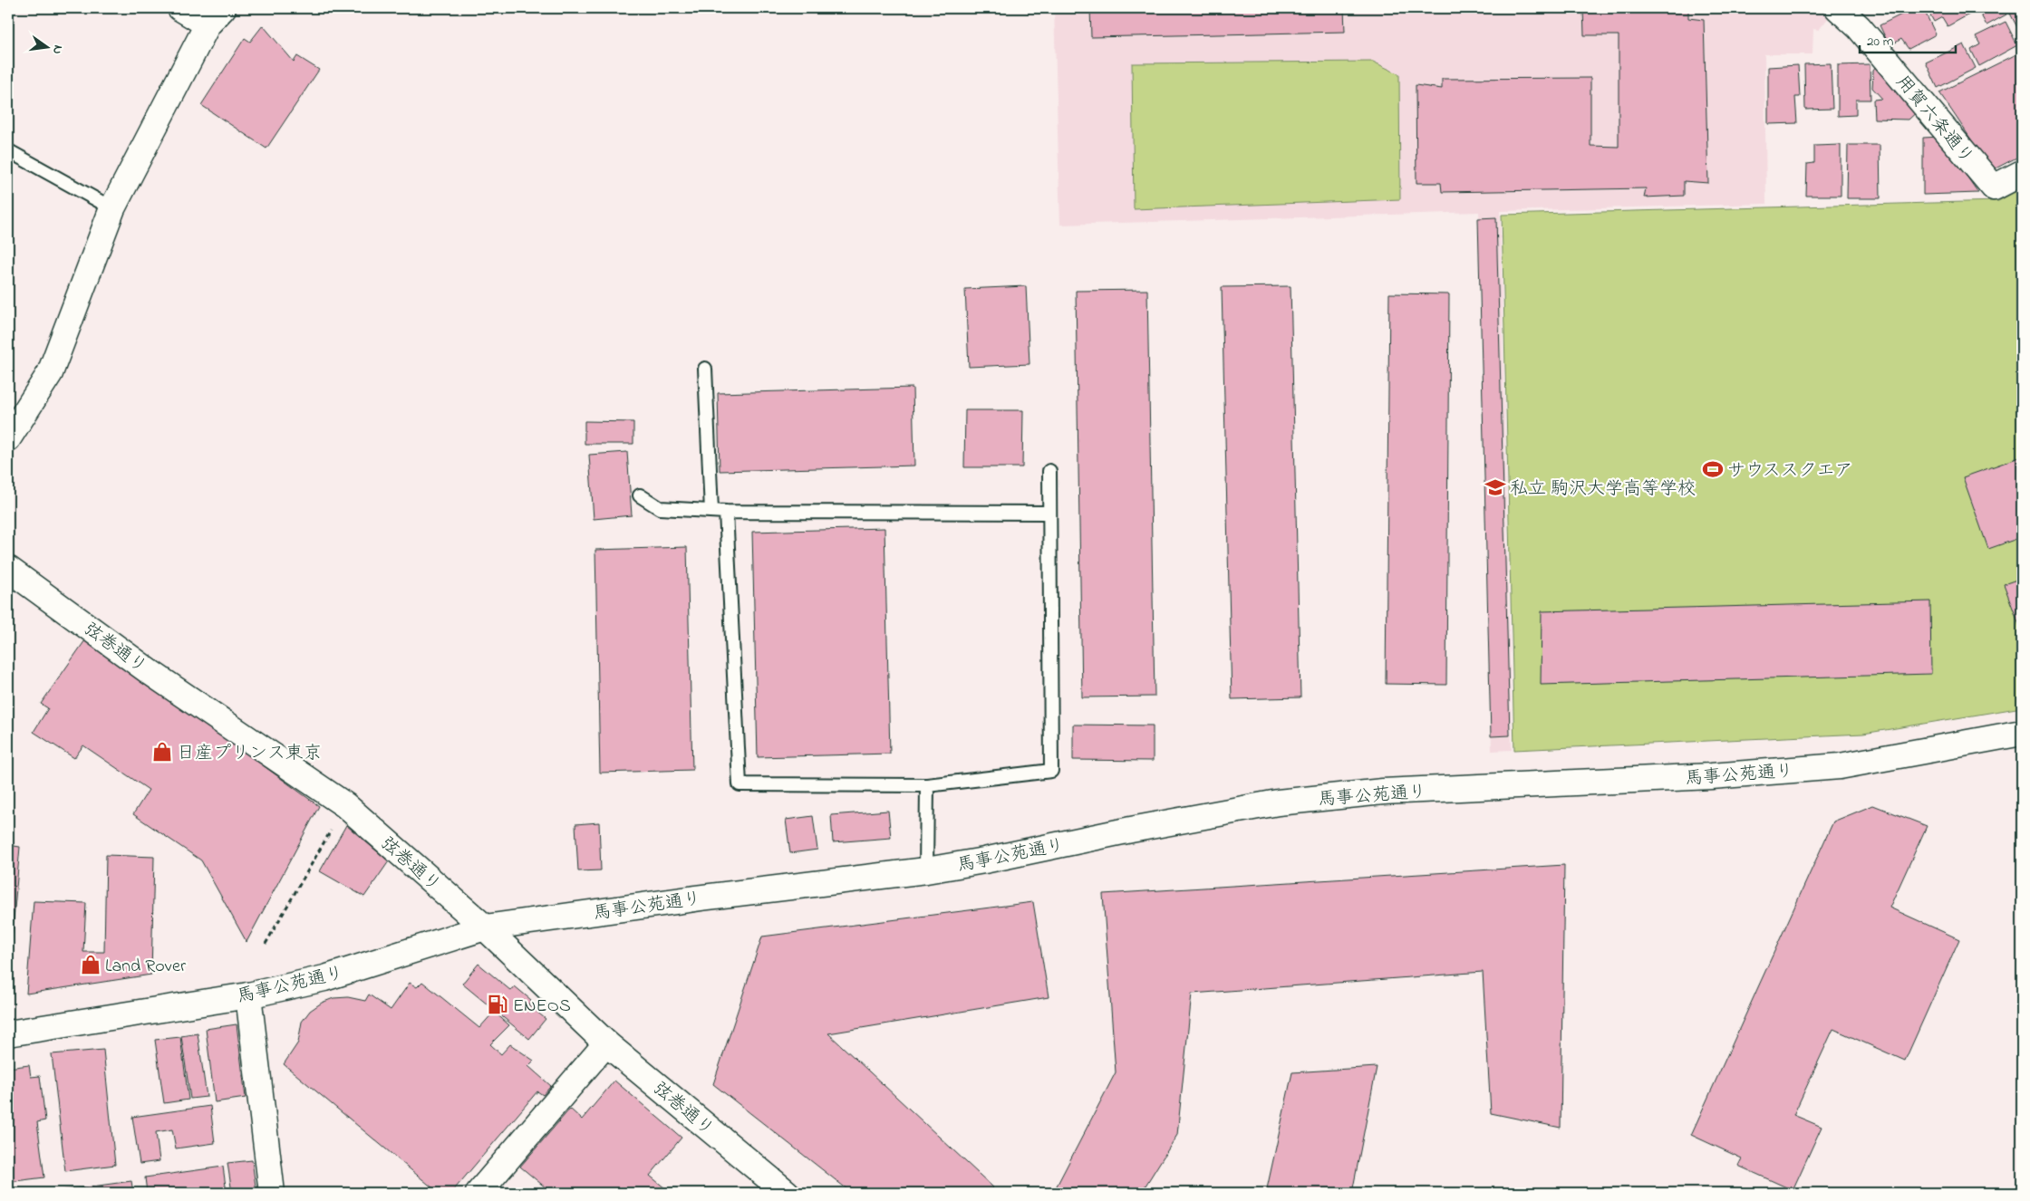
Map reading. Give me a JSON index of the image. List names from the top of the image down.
{
  "streets": {
    "street": ["用賀六条通り", "弦巻通り", "馬事公苑通り"]
  },
  "crossings": [
    ["弦巻通り", "馬事公苑通り"]
  ],
  "places": {
    "sports": ["サウススクエア"],
    "school or university": ["私立 駒沢大学高等学校"],
    "shop": ["日産プリンス東京", "Land Rover"],
    "fuel station": ["ENEOS"]
  },
  "scale_bar": "20 m",
  "north": "right"
}
